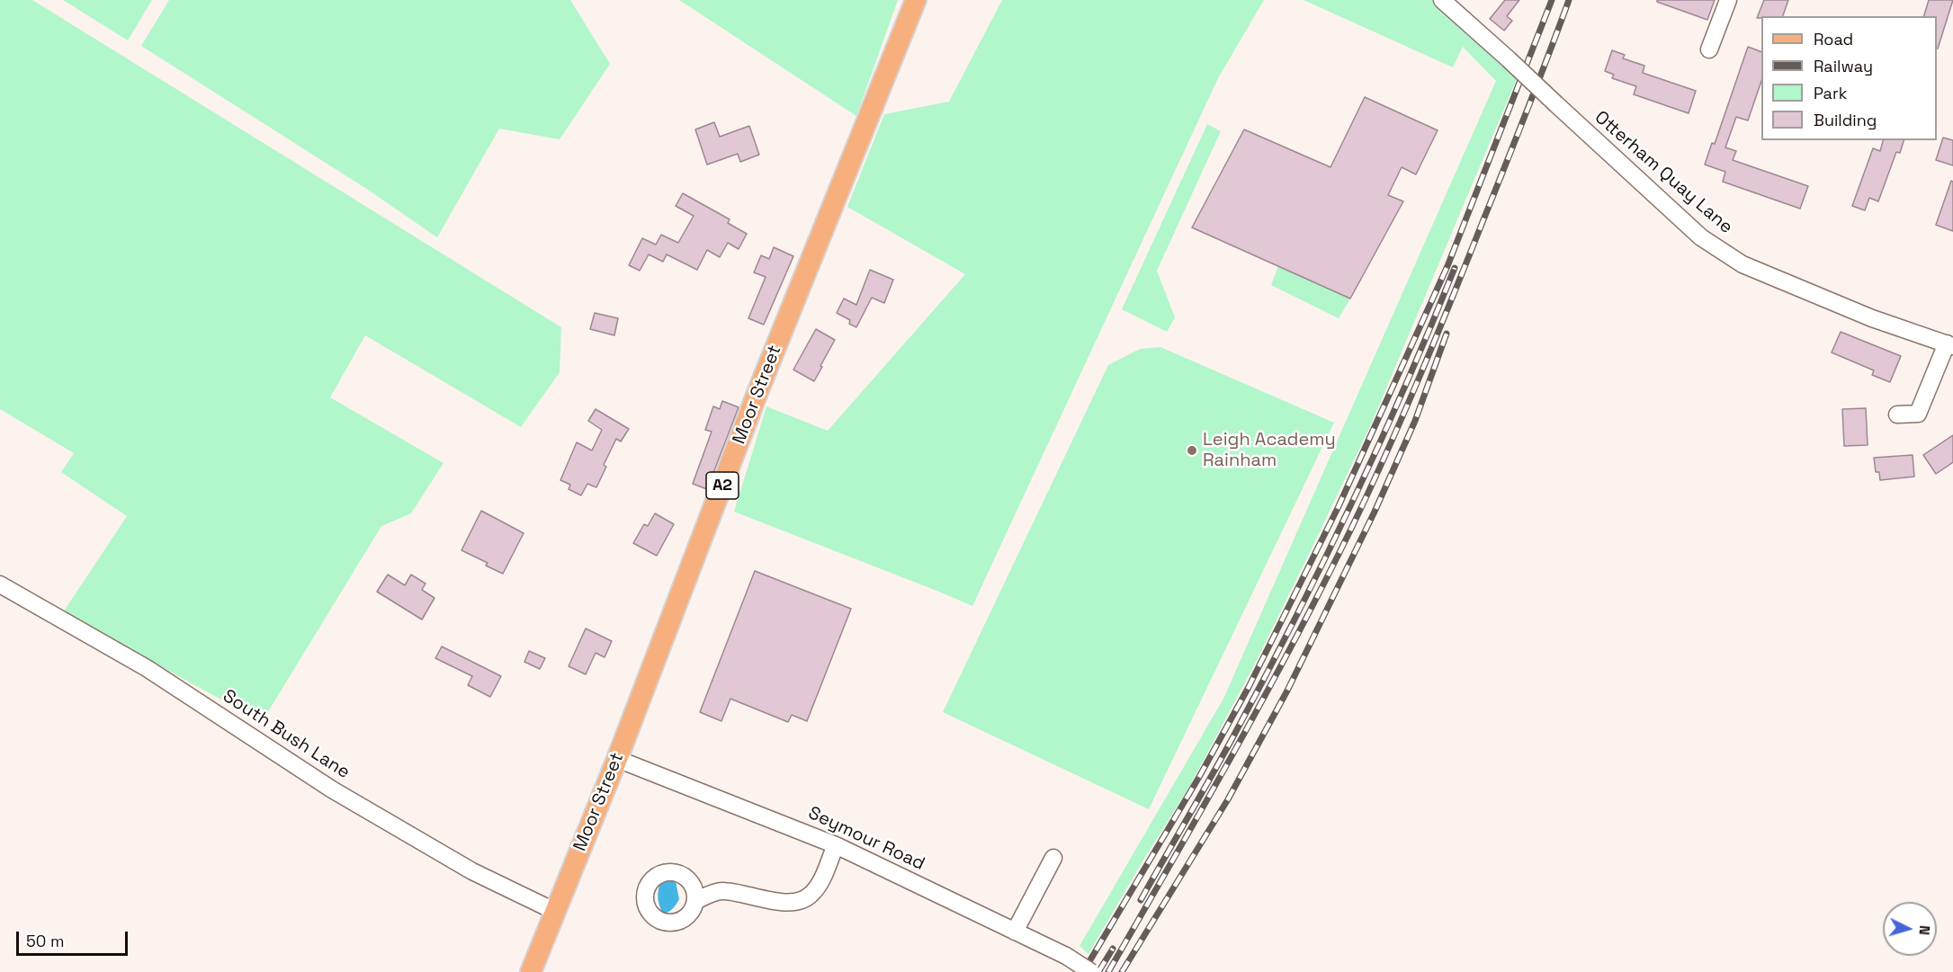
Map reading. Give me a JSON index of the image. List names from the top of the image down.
{
  "streets": {
    "main road": ["Moor Street", "A2"],
    "street": ["Otterham Quay Lane", "South Bush Lane", "Seymour Road"]
  },
  "crossings": [
    ["Moor Street", "South Bush Lane"],
    ["Moor Street", "Seymour Road"]
  ],
  "places": ["Leigh Academy Rainham"],
  "legend": [
    "Road",
    "Railway",
    "Park",
    "Building"
  ],
  "scale_bar": "50 m",
  "north": "right"
}
